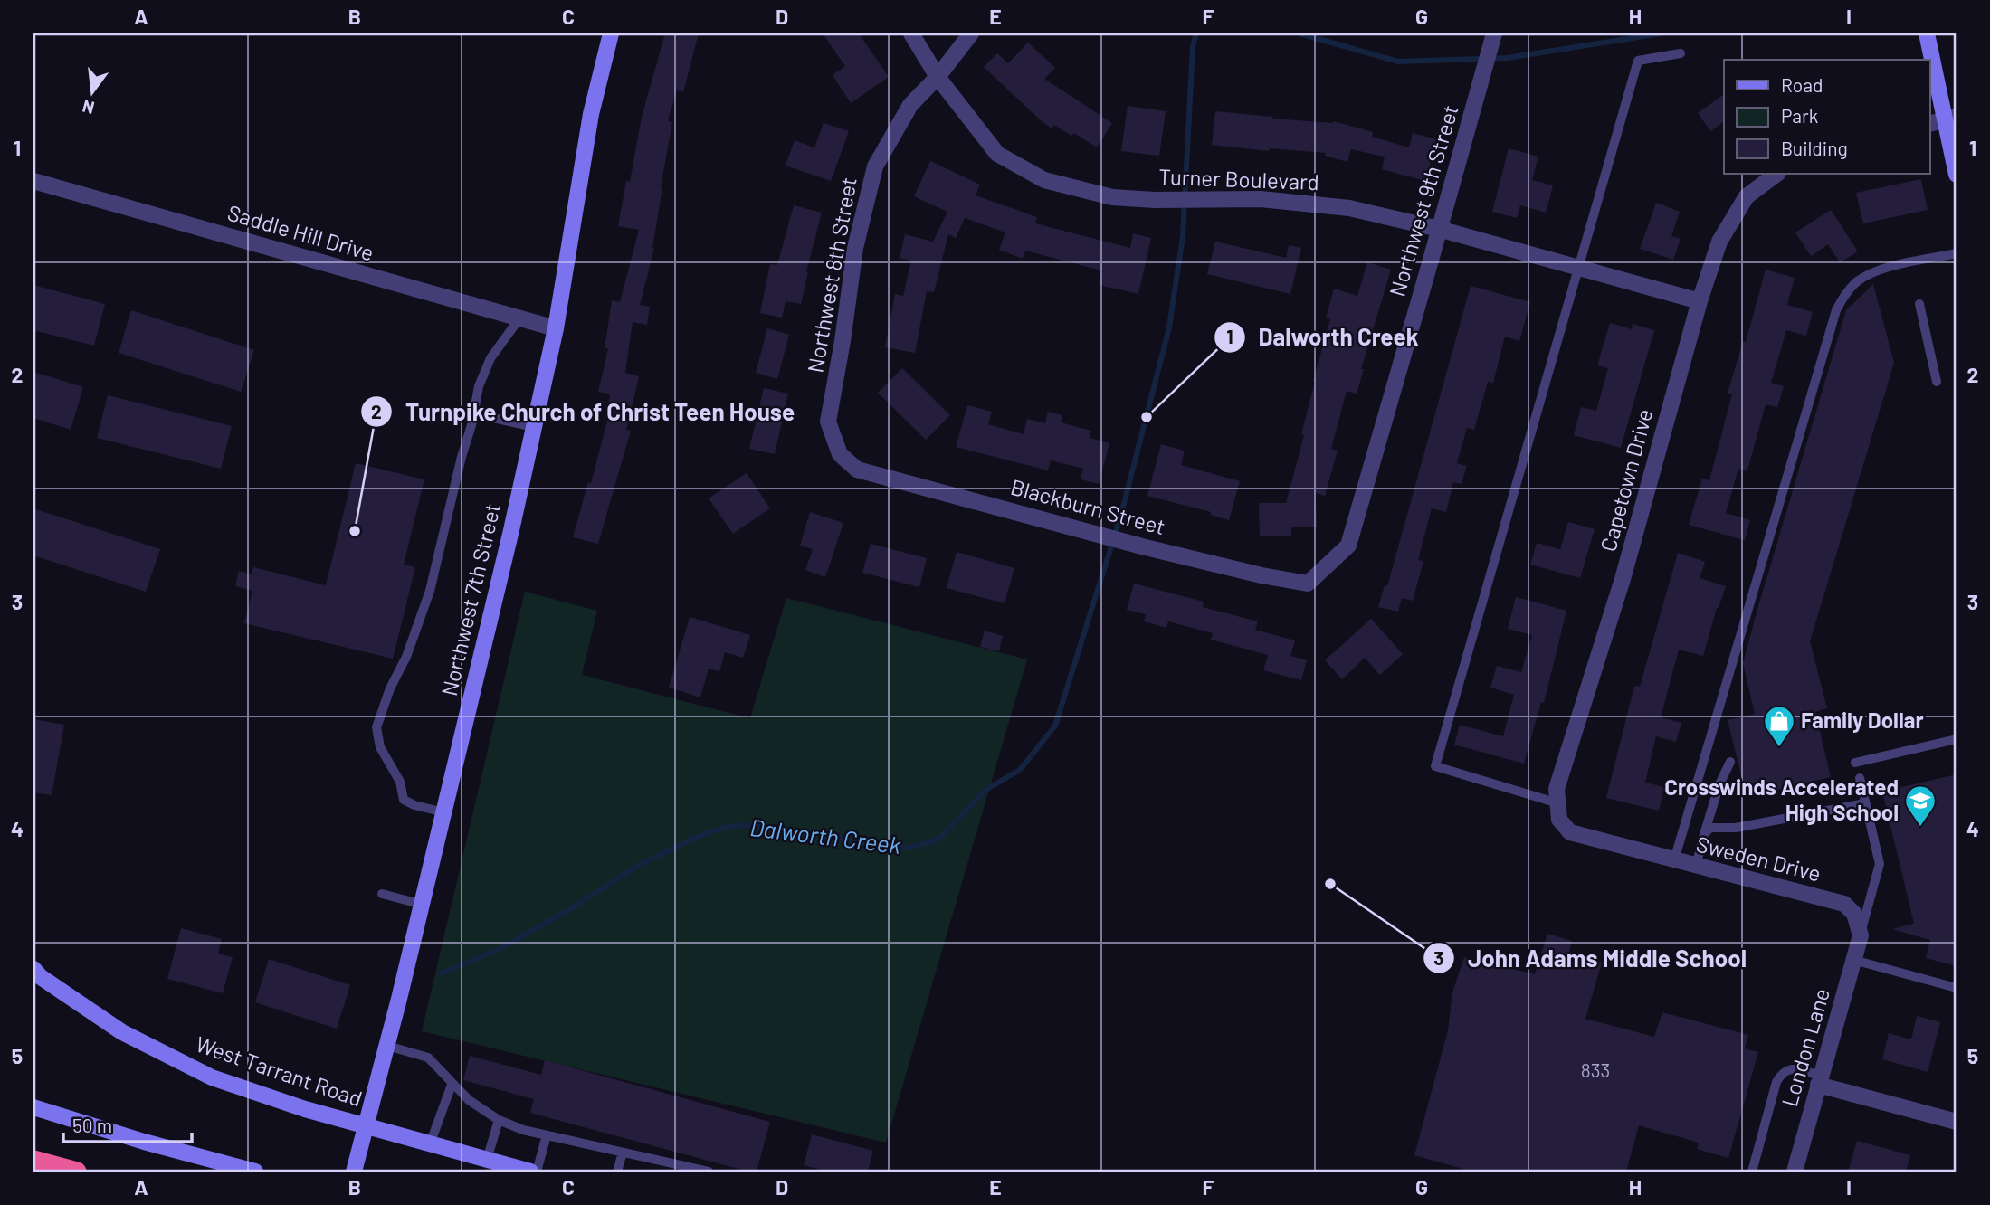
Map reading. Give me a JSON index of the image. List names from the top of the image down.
{
  "streets": {
    "street": [
      "Turner Boulevard",
      "Northwest 9th Street",
      "Saddle Hill Drive",
      "Northwest 8th Street",
      "Capetown Drive",
      "Blackburn Street",
      "Northwest 7th Street",
      "Sweden Drive",
      "London Lane",
      "West Tarrant Road"
    ]
  },
  "crossings": [
    ["Turner Boulevard", "Northwest 9th Street"],
    ["Turner Boulevard", "Northwest 8th Street"],
    ["Turner Boulevard", "Capetown Drive"],
    ["Northwest 9th Street", "Blackburn Street"],
    ["Saddle Hill Drive", "Northwest 7th Street"],
    ["Northwest 8th Street", "Blackburn Street"],
    ["Capetown Drive", "Sweden Drive"],
    ["Northwest 7th Street", "West Tarrant Road"],
    ["Sweden Drive", "London Lane"]
  ],
  "water": ["Dalworth Creek"],
  "places": {
    "other": ["Dalworth Creek", "Turnpike Church of Christ Teen House", "John Adams Middle School"],
    "shop": ["Family Dollar"],
    "school or university": ["Crosswinds Accelerated High School"]
  },
  "house_numbers": ["833"],
  "legend": ["Road", "Park", "Building"],
  "scale_bar": "50 m",
  "north": "bottom",
  "grid": {
    "columns": [
      "A",
      "B",
      "C",
      "D",
      "E",
      "F",
      "G",
      "H",
      "I"
    ],
    "rows": [
      "1",
      "2",
      "3",
      "4",
      "5"
    ]
  }
}
